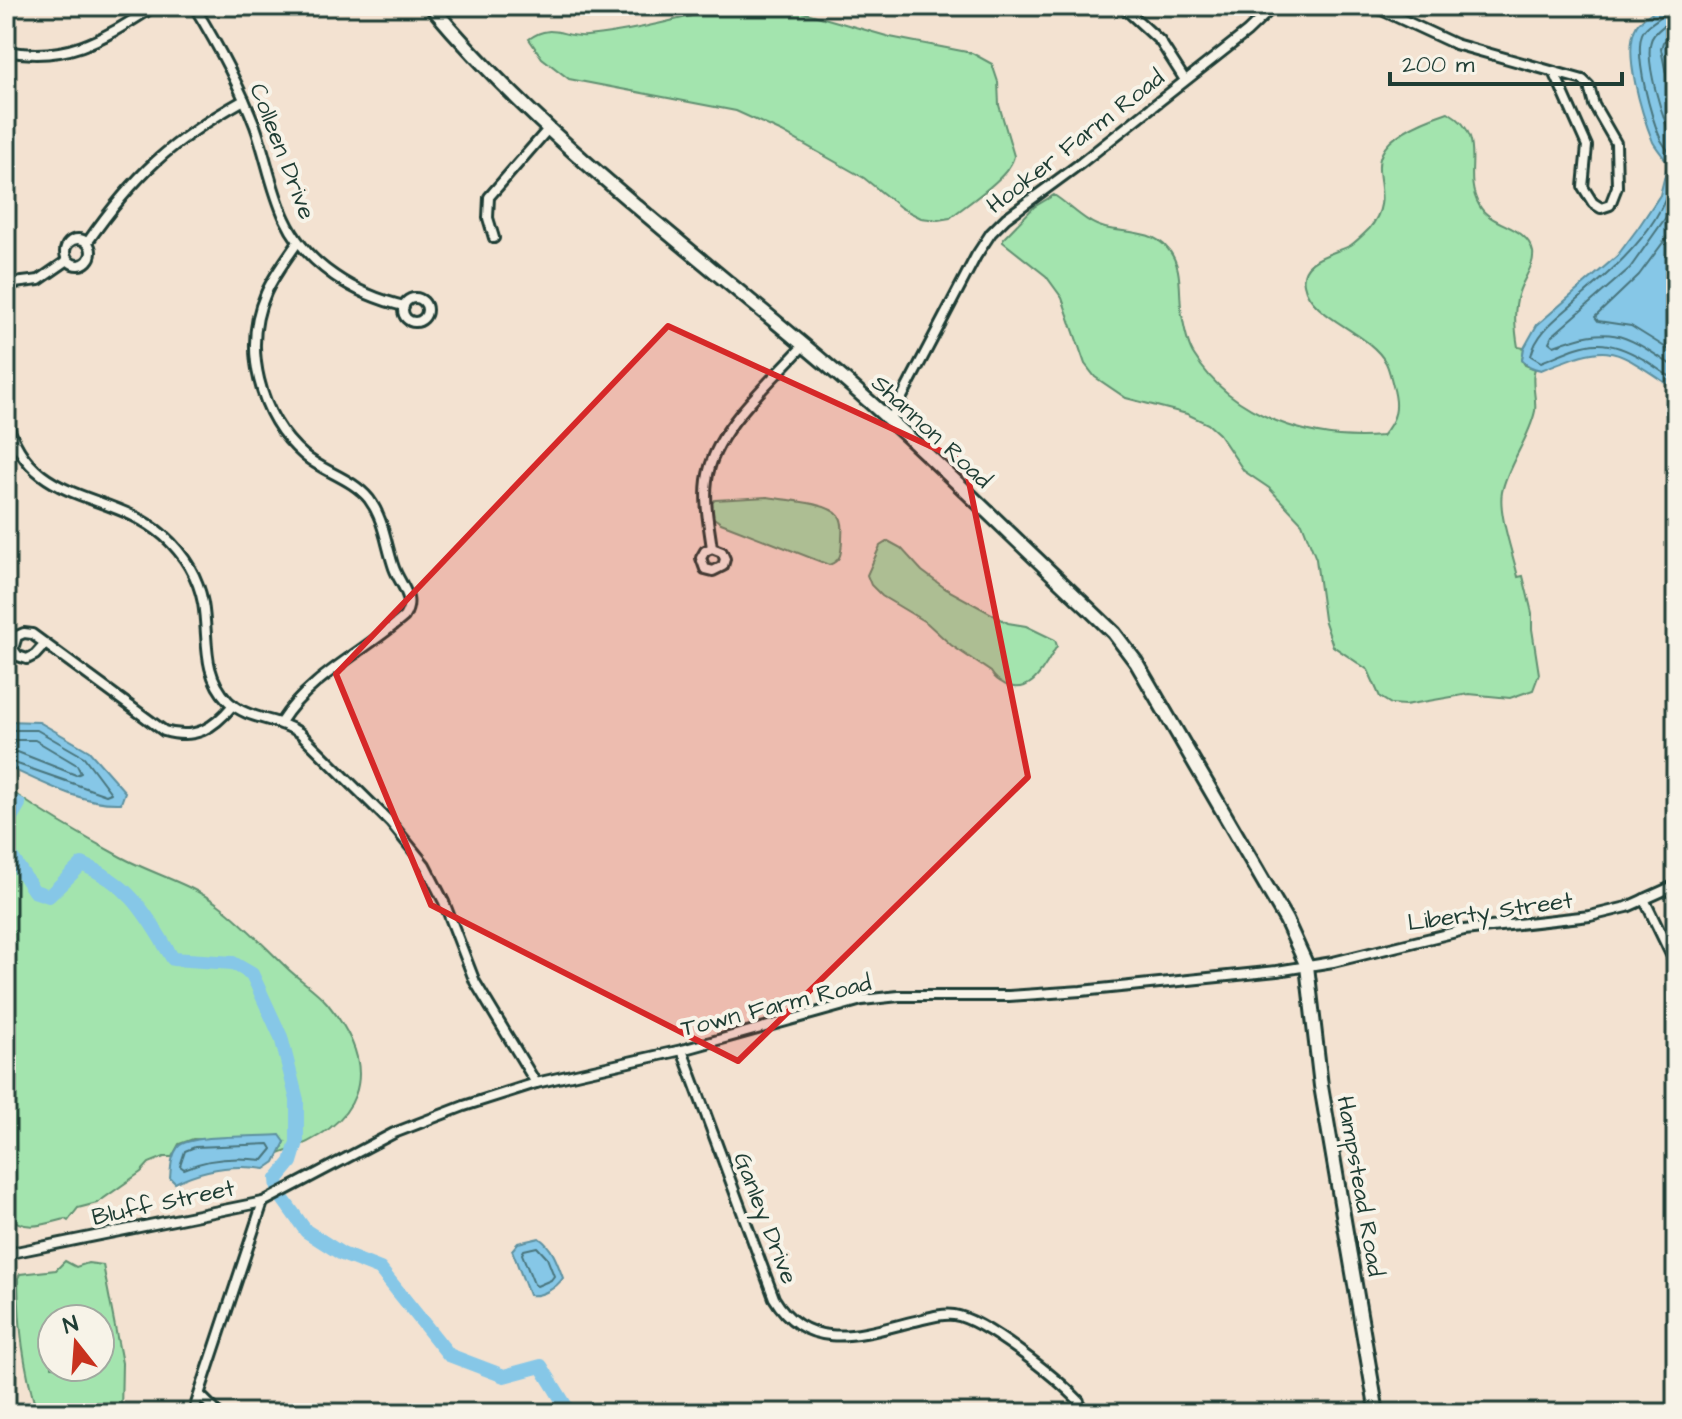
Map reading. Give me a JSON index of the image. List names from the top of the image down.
{
  "streets": {
    "street": [
      "Hooker Farm Road",
      "Colleen Drive",
      "Shannon Road",
      "Liberty Street",
      "Town Farm Road",
      "Hampstead Road",
      "Bluff Street",
      "Ganley Drive"
    ]
  },
  "crossings": [
    ["Hooker Farm Road", "Shannon Road"],
    ["Shannon Road", "Liberty Street"],
    ["Shannon Road", "Town Farm Road"],
    ["Shannon Road", "Hampstead Road"],
    ["Liberty Street", "Town Farm Road"],
    ["Liberty Street", "Hampstead Road"],
    ["Town Farm Road", "Hampstead Road"],
    ["Town Farm Road", "Bluff Street"],
    ["Town Farm Road", "Ganley Drive"]
  ],
  "scale_bar": "200 m",
  "north": "top"
}
